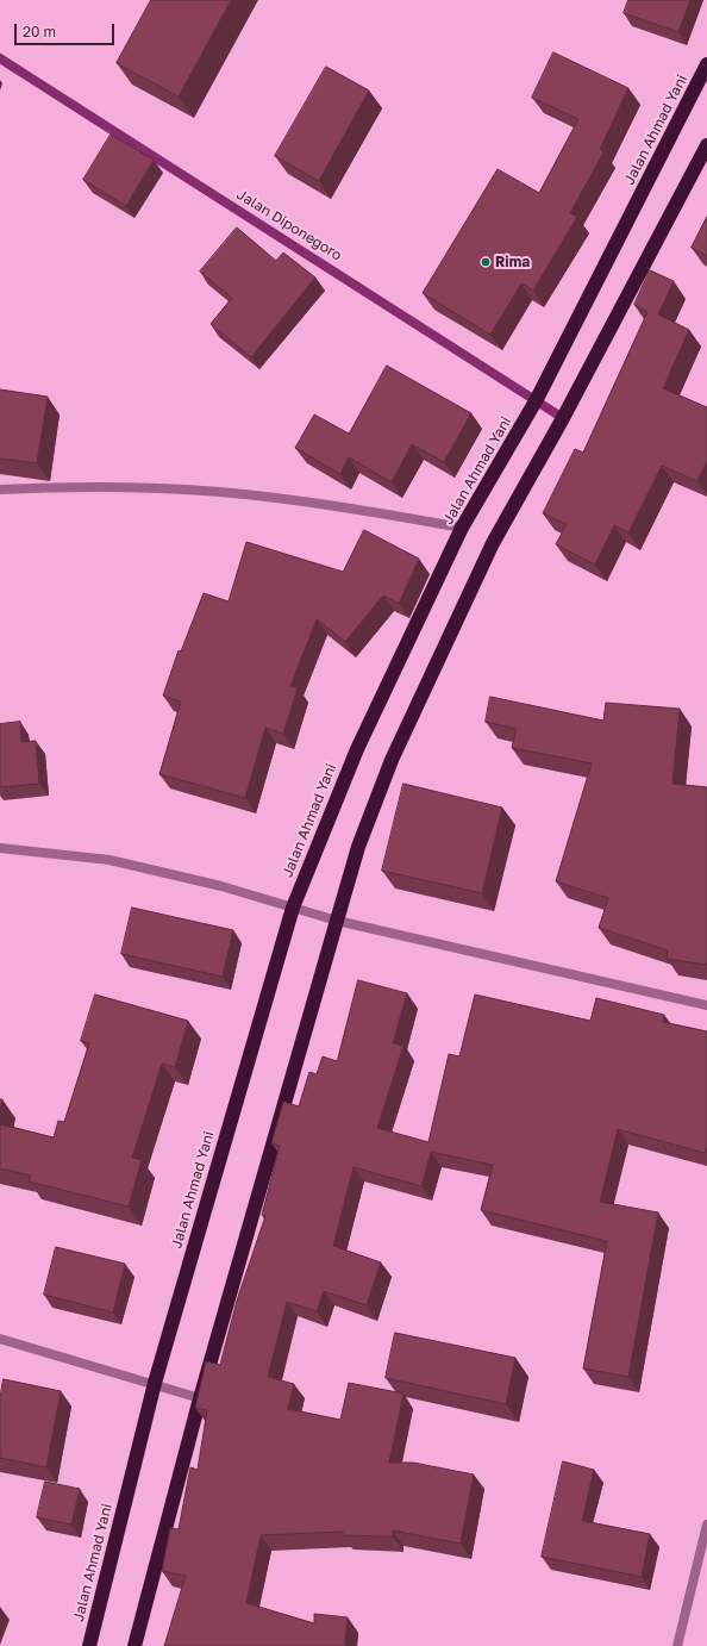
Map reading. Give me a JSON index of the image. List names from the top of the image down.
{
  "streets": {
    "highway": ["Jalan Ahmad Yani"],
    "street": ["Jalan Diponegoro"]
  },
  "crossings": [
    ["Jalan Ahmad Yani", "Jalan Diponegoro"]
  ],
  "places": ["Rima"],
  "scale_bar": "20 m"
}
